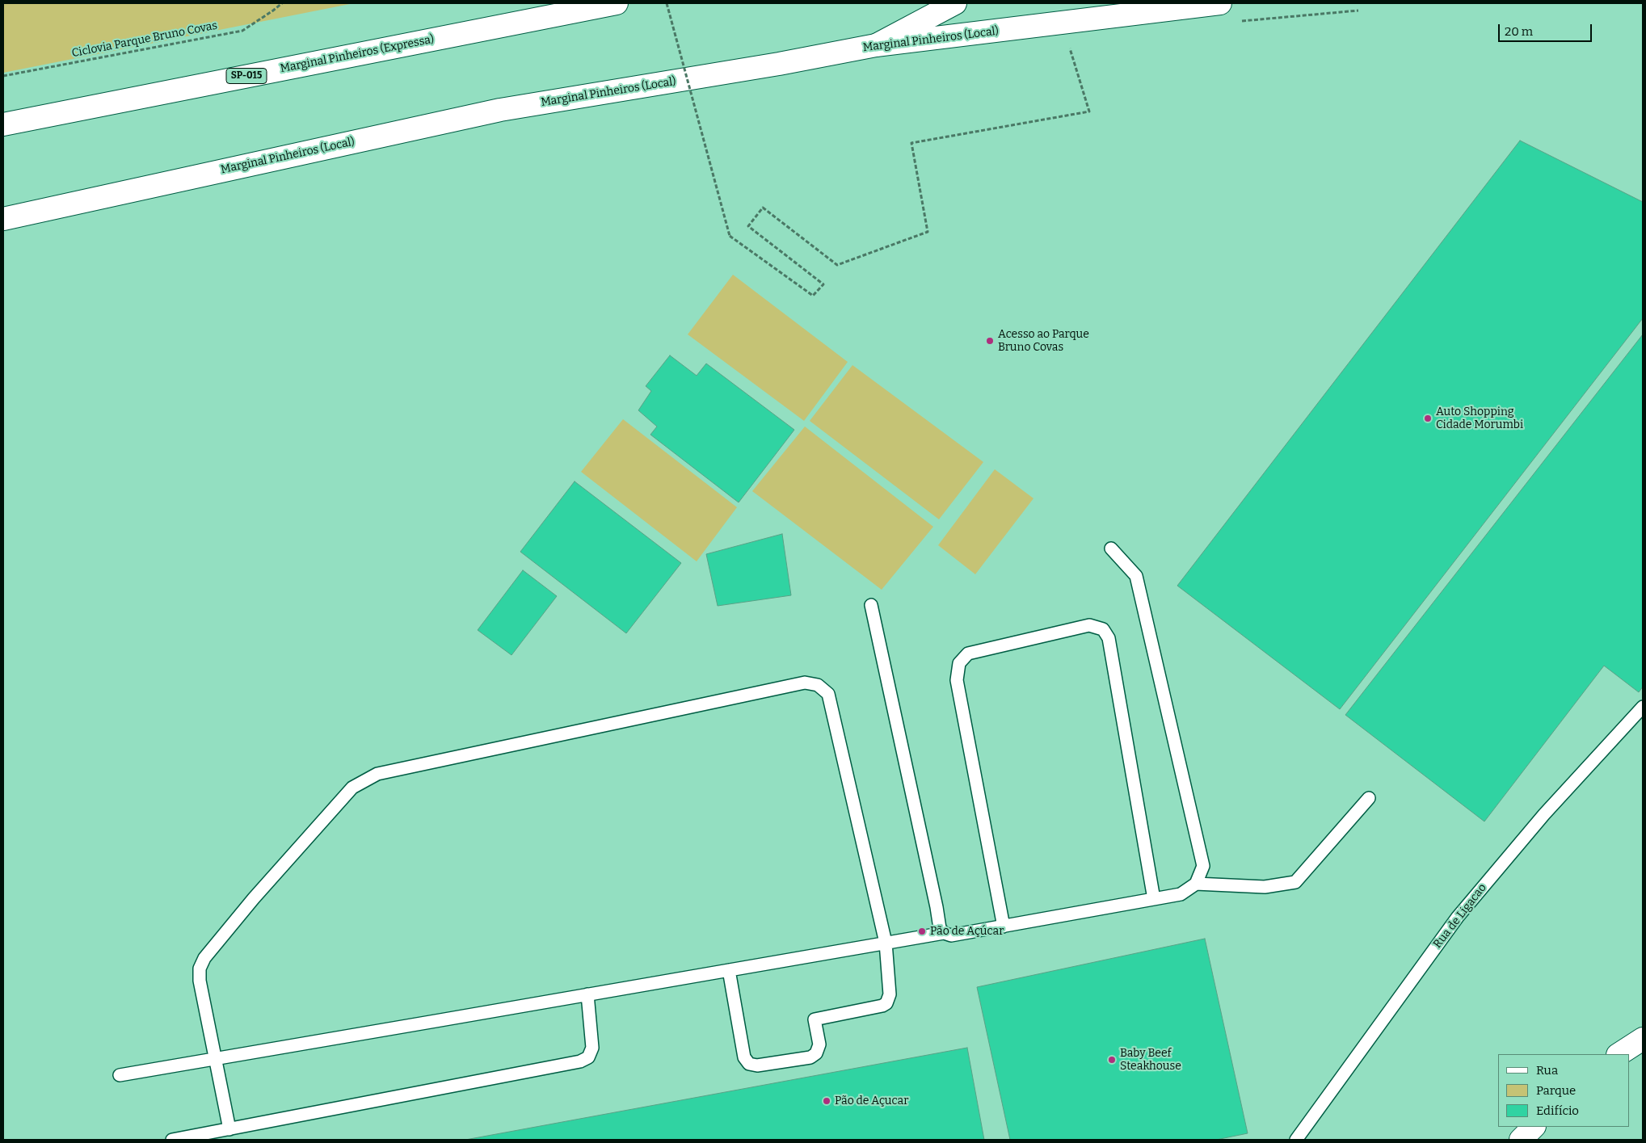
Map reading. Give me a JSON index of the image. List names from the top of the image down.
{
  "streets": {
    "main road": ["Marginal Pinheiros (Local)", "Marginal Pinheiros (Expressa)", "SP-015"],
    "lane": ["Rua de Ligacao"],
    "path": ["Ciclovia Parque Bruno Covas"]
  },
  "places": [
    "Acesso ao Parque Bruno Covas",
    "Auto Shopping Cidade Morumbi",
    "Pão de Açúcar",
    "Baby Beef Steakhouse",
    "Pão de Açucar"
  ],
  "legend": ["Rua", "Parque", "Edifício"],
  "scale_bar": "20 m"
}
